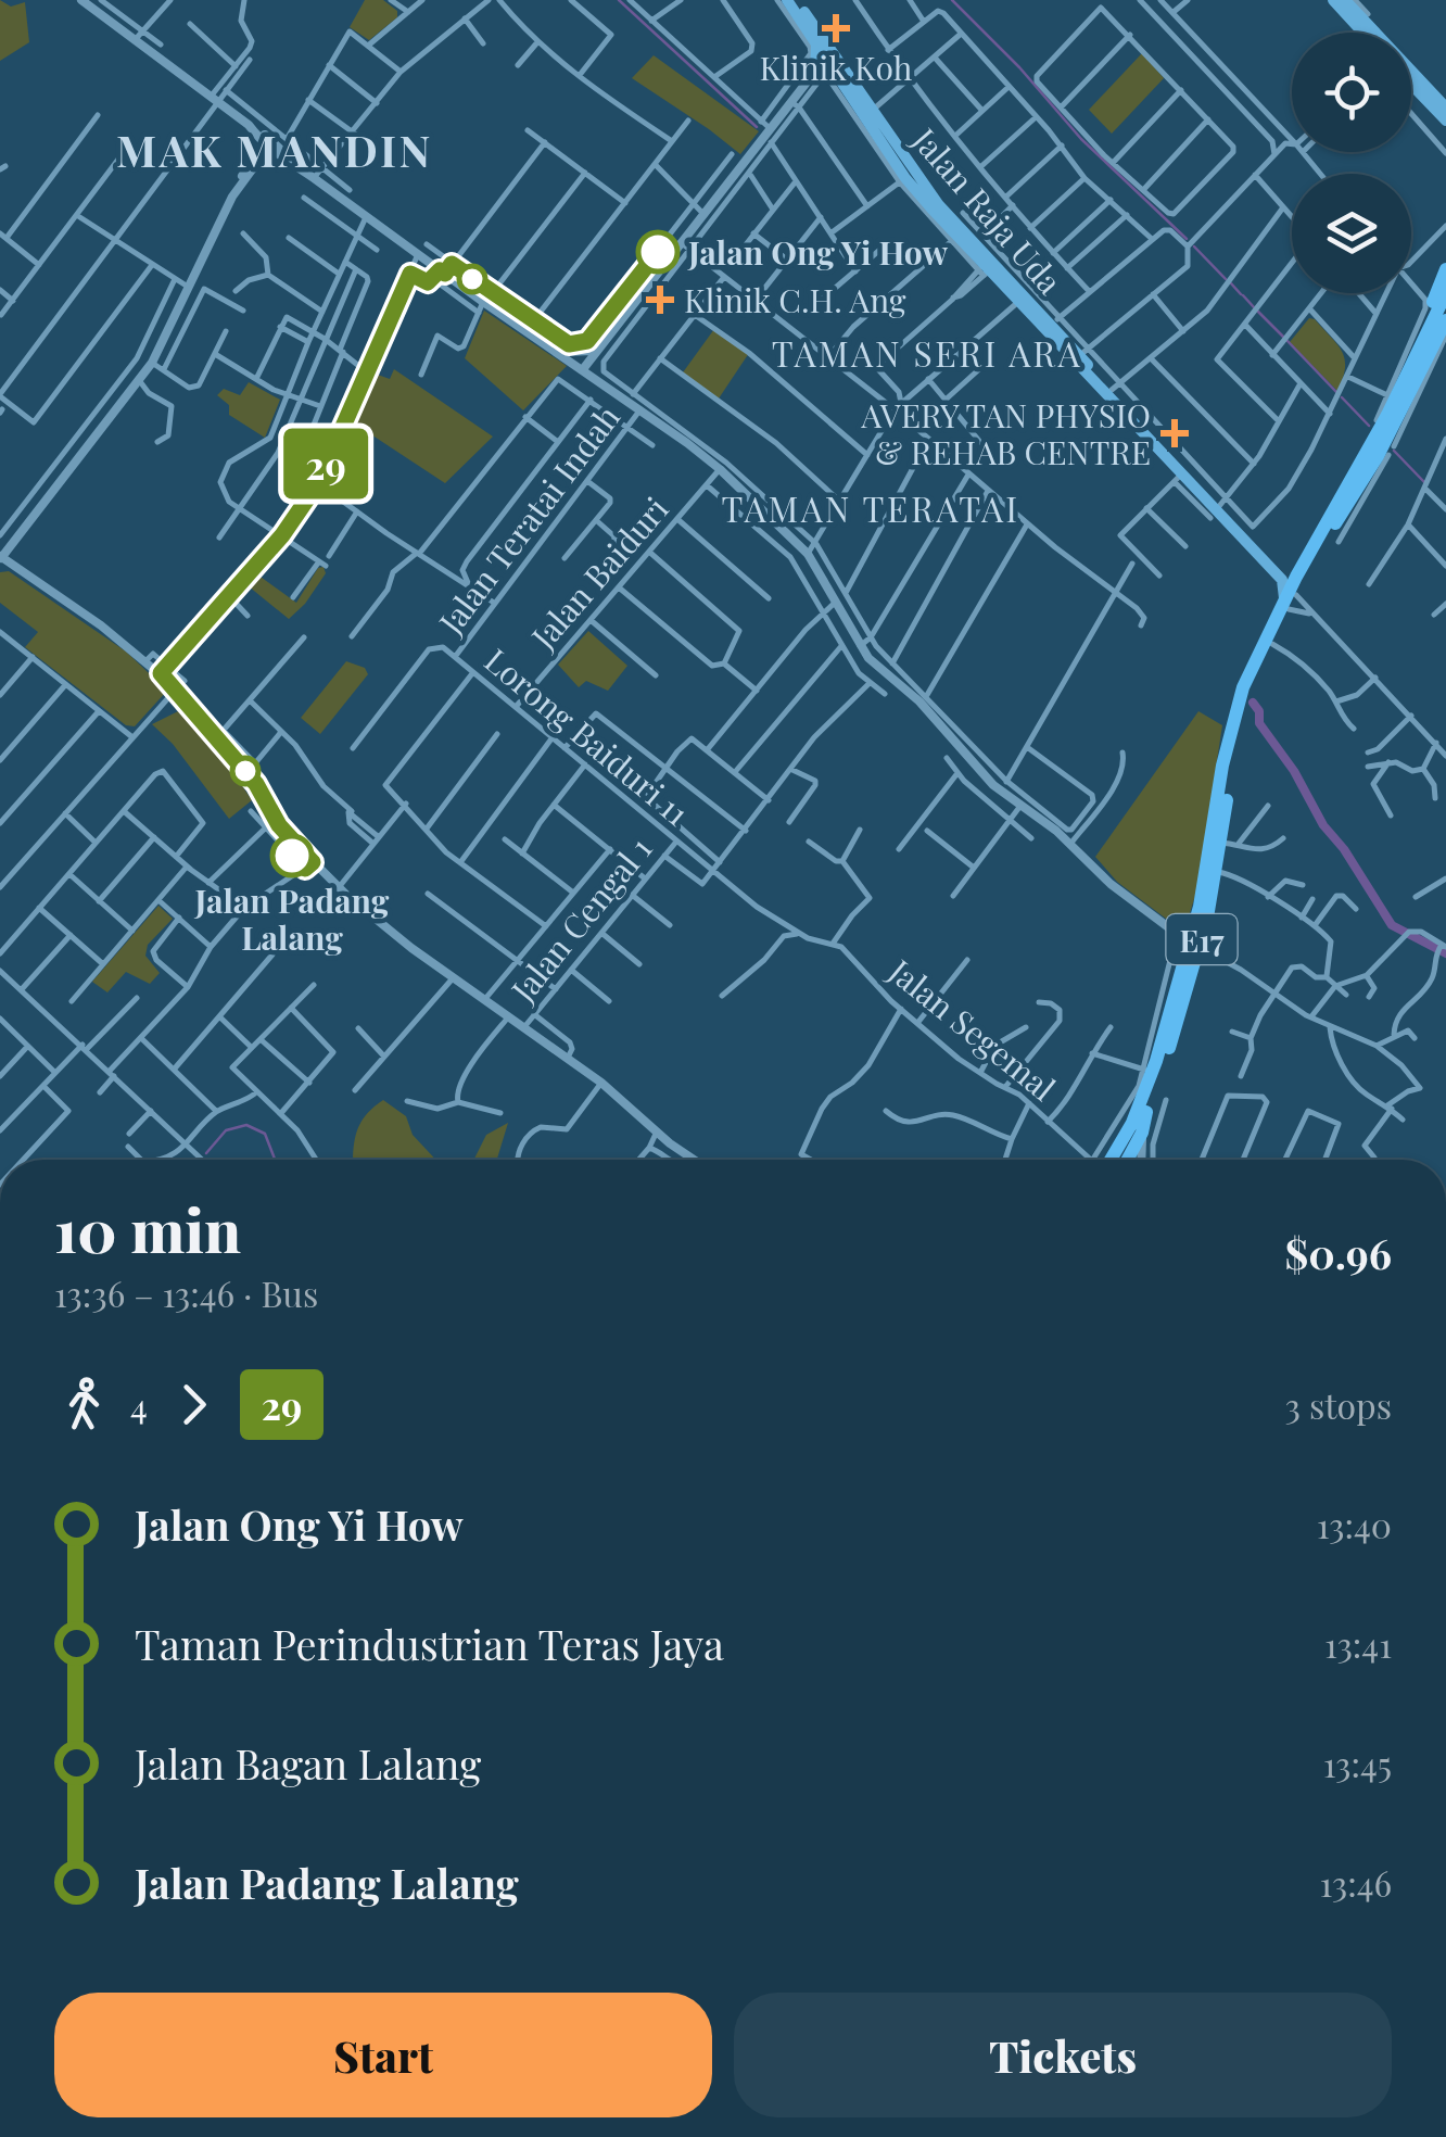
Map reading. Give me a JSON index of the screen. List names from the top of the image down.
{
  "streets": {
    "highway": ["E17"],
    "main road": ["Jalan Raja Uda"],
    "street": [
      "Jalan Teratai Indah",
      "Jalan Baiduri",
      "Lorong Baiduri 11",
      "Jalan Cengal 1",
      "Jalan Segemal"
    ]
  },
  "crossings": [
    ["Jalan Raja Uda", "E17"],
    ["Jalan Teratai Indah", "Lorong Baiduri 11"],
    ["Jalan Baiduri", "Lorong Baiduri 11"],
    ["Lorong Baiduri 11", "Jalan Cengal 1"],
    ["Lorong Baiduri 11", "Jalan Segemal"]
  ],
  "districts": ["MAK MANDIN", "TAMAN SERI ARA", "TAMAN TERATAI"],
  "places": {
    "health": ["Klinik Koh", "Klinik C.H. Ang", "AVERY TAN PHYSIO & REHAB CENTRE"],
    "other": ["Jalan Ong Yi How", "Jalan Padang Lalang"]
  },
  "lines": ["bus line 29"],
  "page": {
    "on_map": "29",
    "heading": ["10 min", "13:36 – 13:46 · Bus", "$0.96"],
    "legs": ["4", "29", "3 stops"],
    "list": [
      {
        "name": "Jalan Ong Yi How",
        "value": "13:40"
      },
      {
        "name": "Taman Perindustrian Teras Jaya",
        "value": "13:41"
      },
      {
        "name": "Jalan Bagan Lalang",
        "value": "13:45"
      },
      {
        "name": "Jalan Padang Lalang",
        "value": "13:46"
      }
    ],
    "buttons": ["Start", "Tickets"]
  }
}
